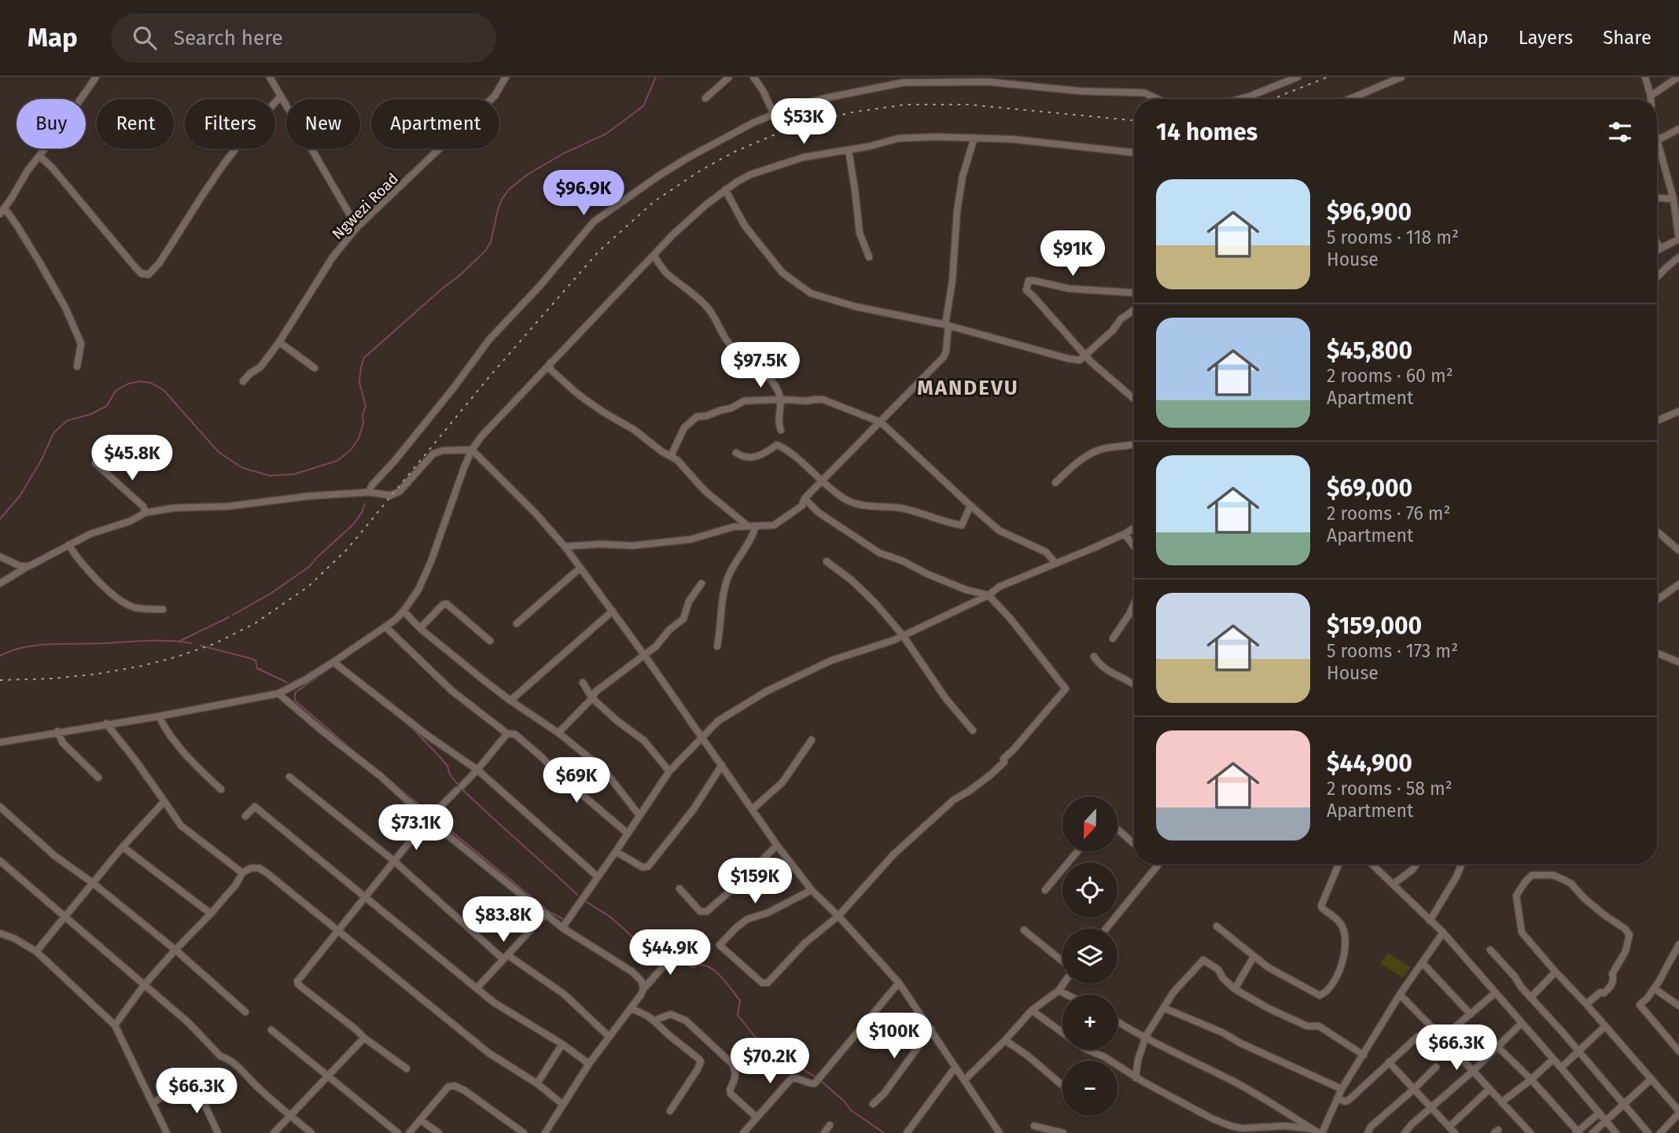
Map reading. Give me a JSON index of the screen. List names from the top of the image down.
{
  "streets": {
    "street": ["Ngwezi Road"]
  },
  "districts": ["MANDEVU"],
  "north": "bottom",
  "page": {
    "header": "Map",
    "search": "Search here",
    "nav": ["Map", "Layers", "Share"],
    "price": [
      "$53K",
      "$96.9K",
      "$91K",
      "$97.5K",
      "$45.8K",
      "$69K",
      "$73.1K",
      "$159K",
      "$83.8K",
      "$44.9K",
      "$100K",
      "$66.3K",
      "$70.2K",
      "$66.3K"
    ],
    "chip": [
      "Buy",
      "Rent",
      "Filters",
      "New",
      "Apartment"
    ],
    "heading": "14 homes",
    "list": [
      {
        "name": "$96,900",
        "note": "5 rooms · 118 m² · House"
      },
      {
        "name": "$45,800",
        "note": "2 rooms · 60 m² · Apartment"
      },
      {
        "name": "$69,000",
        "note": "2 rooms · 76 m² · Apartment"
      },
      {
        "name": "$159,000",
        "note": "5 rooms · 173 m² · House"
      },
      {
        "name": "$44,900",
        "note": "2 rooms · 58 m² · Apartment"
      }
    ],
    "map_buttons": ["+", "−"]
  }
}
